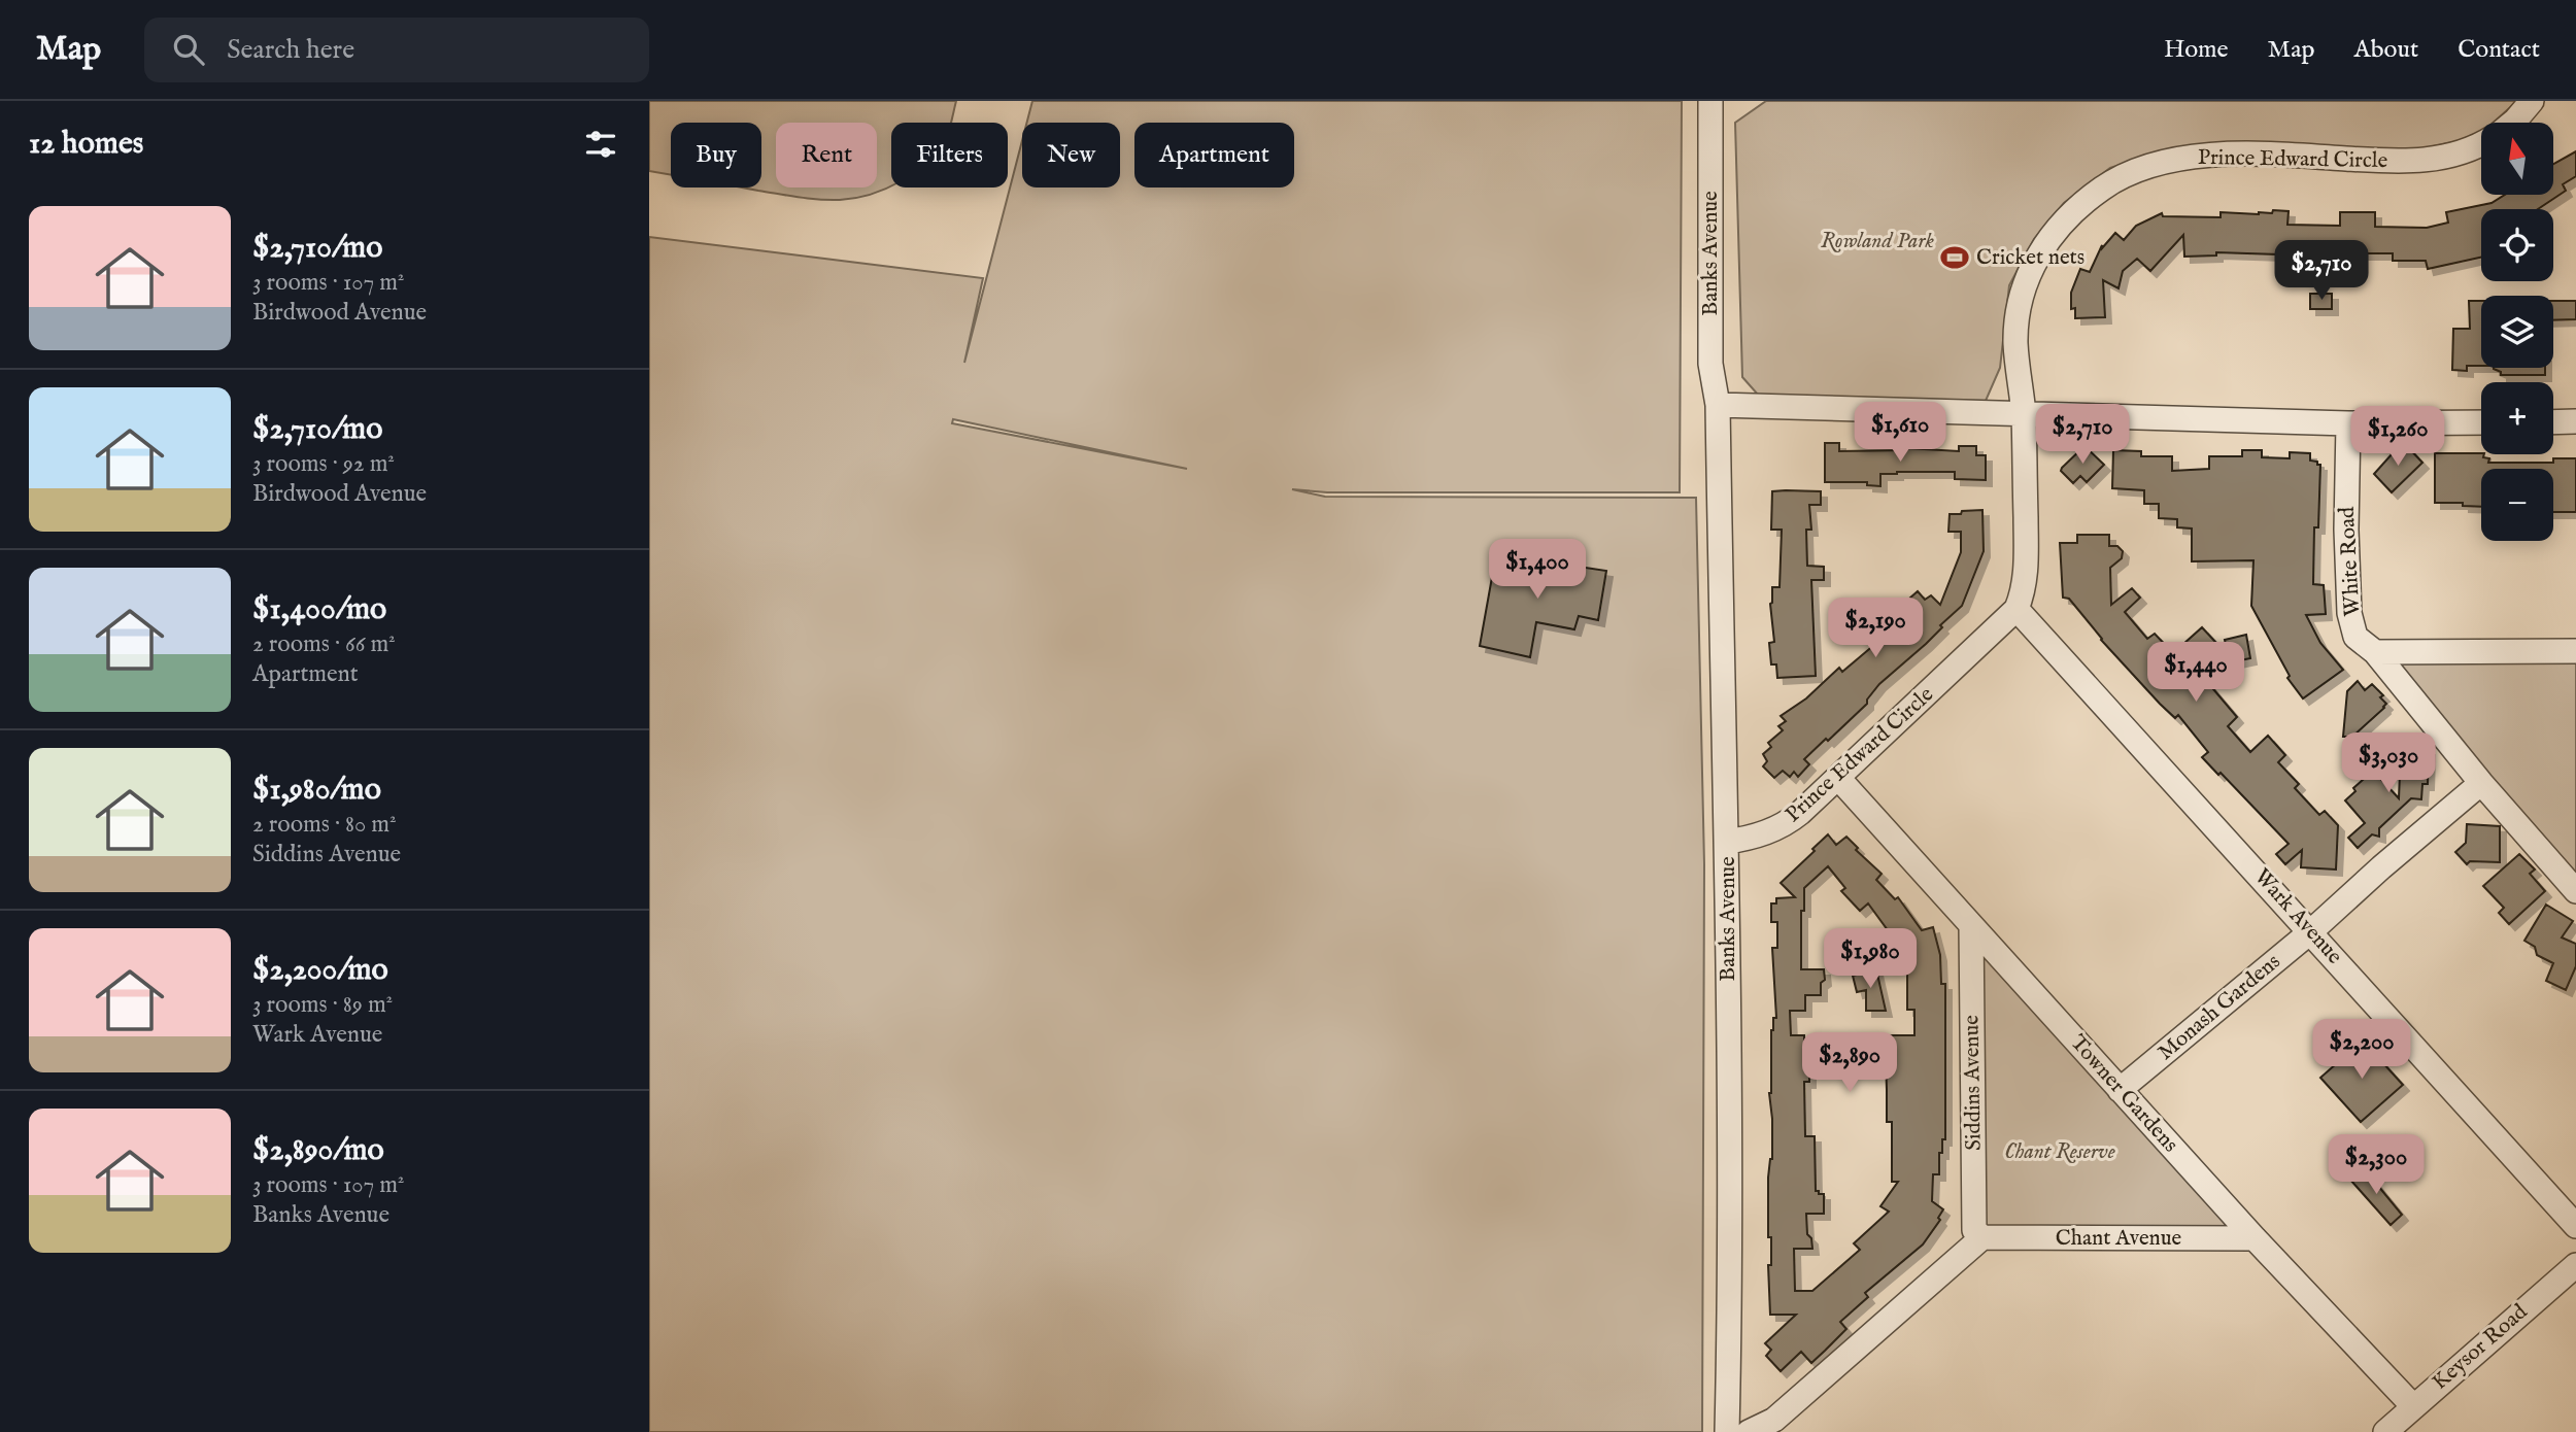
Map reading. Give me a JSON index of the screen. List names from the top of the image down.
{
  "streets": {
    "street": [
      "Prince Edward Circle",
      "Banks Avenue",
      "White Road",
      "Wark Avenue",
      "Monash Gardens",
      "Siddins Avenue",
      "Towner Gardens",
      "Chant Avenue",
      "Keysor Road"
    ]
  },
  "crossings": [
    ["Prince Edward Circle", "Banks Avenue"],
    ["Prince Edward Circle", "Wark Avenue"],
    ["Prince Edward Circle", "Towner Gardens"],
    ["White Road", "Monash Gardens"],
    ["Wark Avenue", "Monash Gardens"],
    ["Monash Gardens", "Towner Gardens"],
    ["Siddins Avenue", "Towner Gardens"],
    ["Siddins Avenue", "Chant Avenue"],
    ["Towner Gardens", "Chant Avenue"],
    ["Towner Gardens", "Keysor Road"]
  ],
  "parks": ["Rowland Park", "Chant Reserve"],
  "places": {
    "sports": ["Cricket nets"]
  },
  "north": "top",
  "page": {
    "header": "Map",
    "search": "Search here",
    "nav": [
      "Home",
      "Map",
      "About",
      "Contact"
    ],
    "heading": "12 homes",
    "map_buttons": ["+", "−"],
    "chip": [
      "Buy",
      "Rent",
      "Filters",
      "New",
      "Apartment"
    ],
    "list": [
      {
        "name": "$2,710/mo",
        "note": "3 rooms · 107 m² · Birdwood Avenue"
      },
      {
        "name": "$2,710/mo",
        "note": "3 rooms · 92 m² · Birdwood Avenue"
      },
      {
        "name": "$1,400/mo",
        "note": "2 rooms · 66 m² · Apartment"
      },
      {
        "name": "$1,980/mo",
        "note": "2 rooms · 80 m² · Siddins Avenue"
      },
      {
        "name": "$2,200/mo",
        "note": "3 rooms · 89 m² · Wark Avenue"
      },
      {
        "name": "$2,890/mo",
        "note": "3 rooms · 107 m² · Banks Avenue"
      }
    ],
    "price": [
      "$2,710",
      "$1,610",
      "$2,710",
      "$1,260",
      "$1,400",
      "$2,190",
      "$1,440",
      "$3,030",
      "$1,980",
      "$2,200",
      "$2,890",
      "$2,300"
    ]
  }
}
